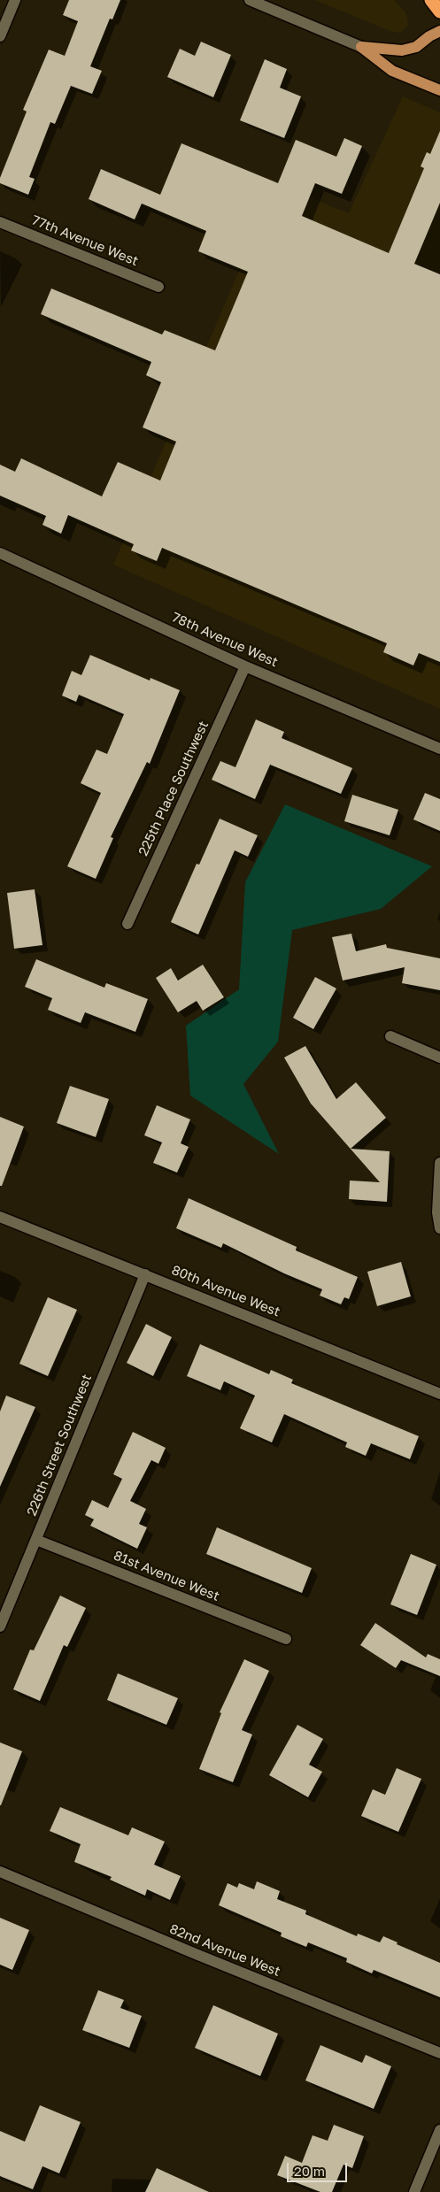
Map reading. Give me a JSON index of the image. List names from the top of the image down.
{
  "streets": {
    "street": [
      "77th Avenue West",
      "78th Avenue West",
      "225th Place Southwest",
      "80th Avenue West",
      "226th Street Southwest",
      "81st Avenue West",
      "82nd Avenue West"
    ]
  },
  "crossings": [
    ["78th Avenue West", "225th Place Southwest"],
    ["80th Avenue West", "226th Street Southwest"],
    ["226th Street Southwest", "81st Avenue West"]
  ],
  "scale_bar": "20 m"
}
